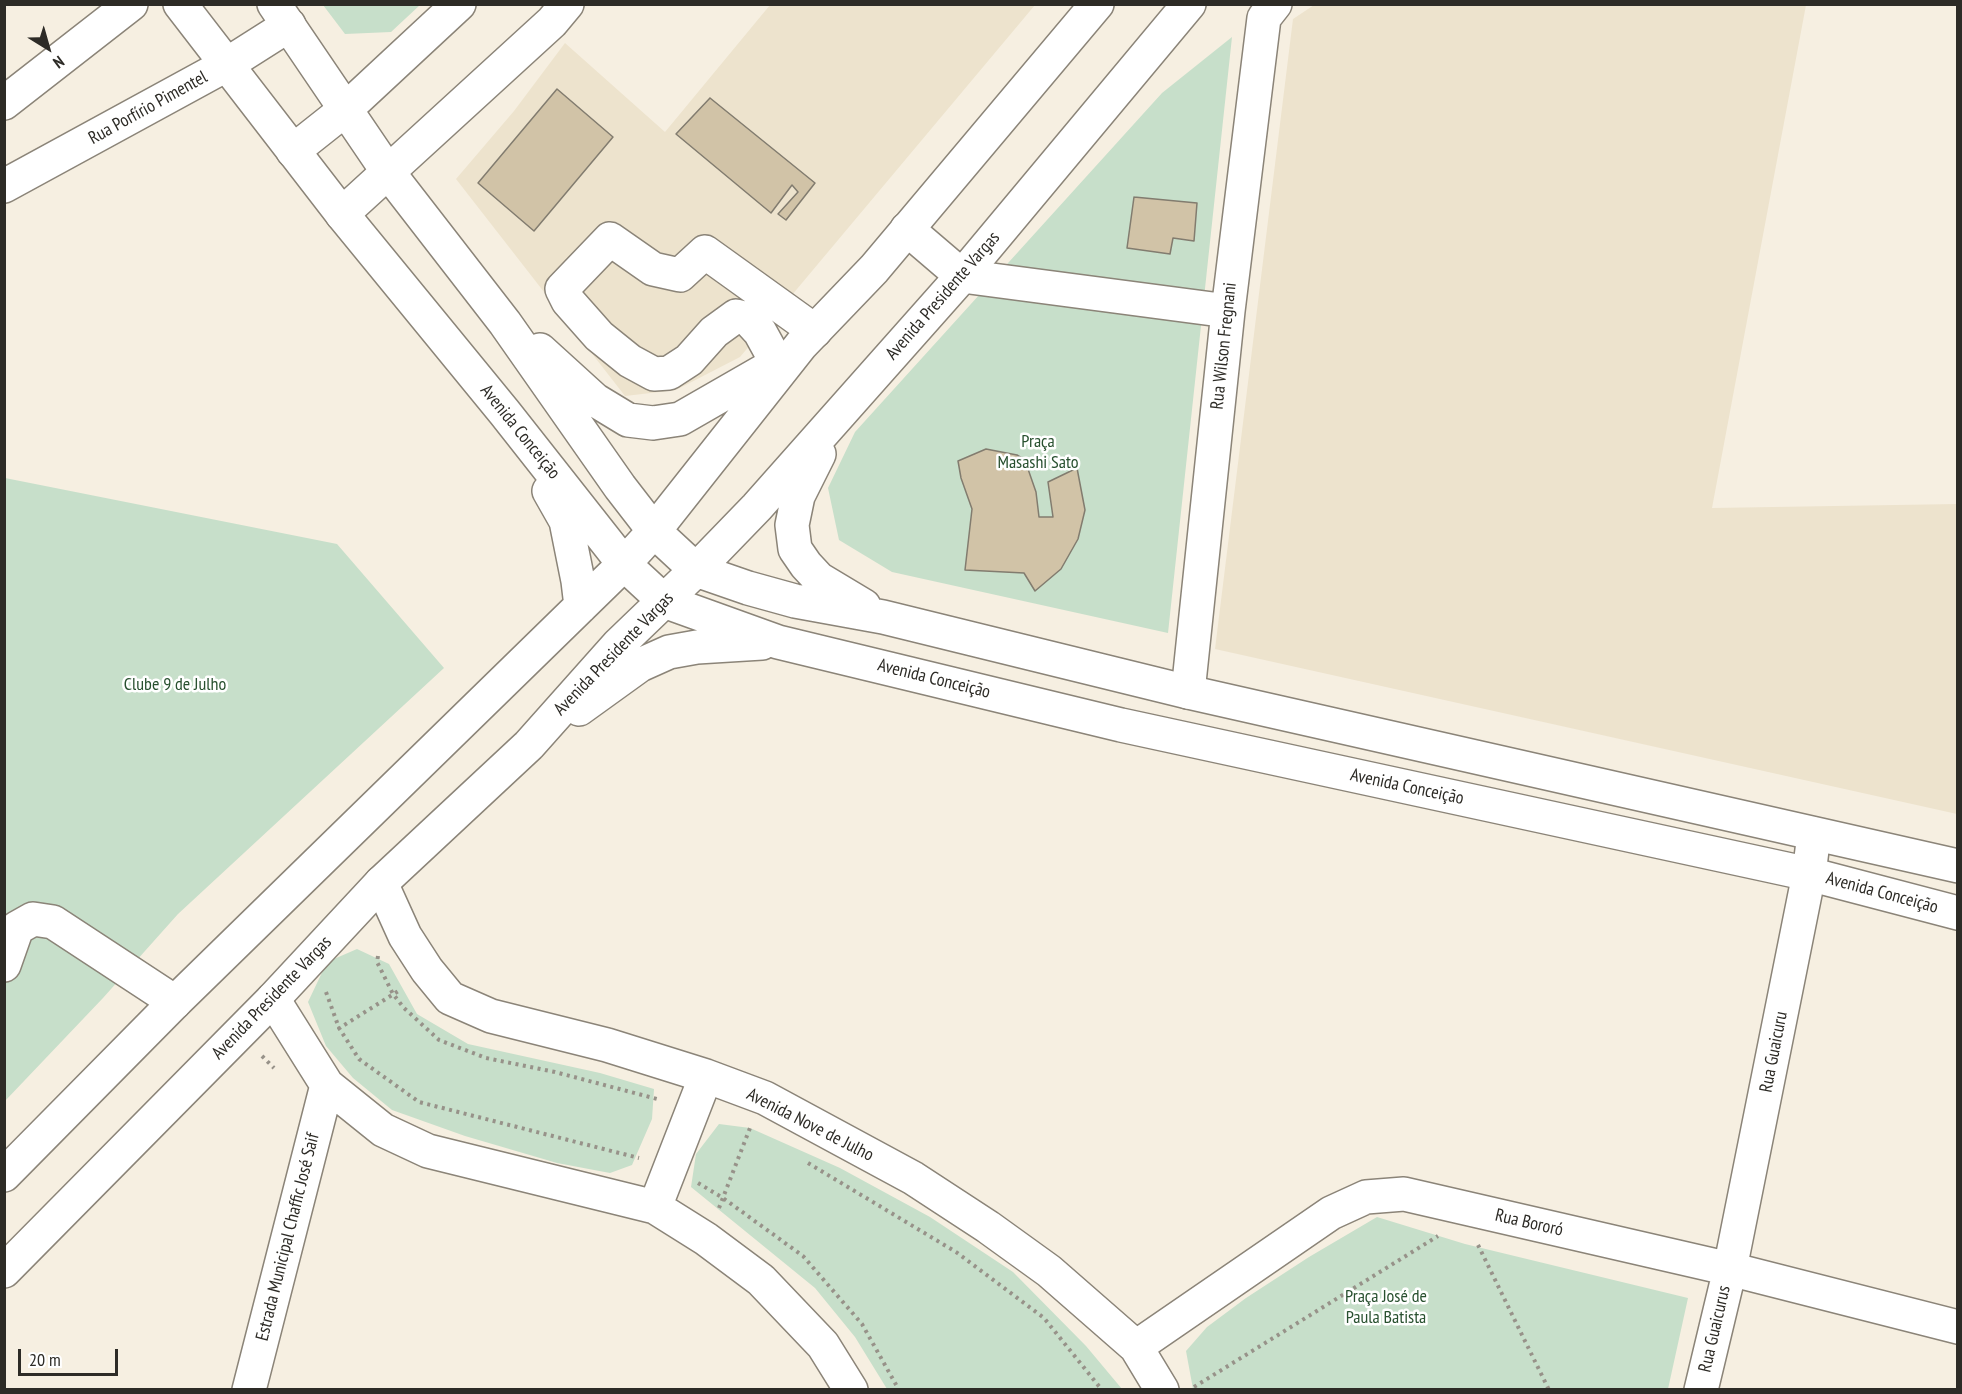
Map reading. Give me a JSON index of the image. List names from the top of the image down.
{
  "streets": {
    "main road": [
      "Rua Porfírio Pimentel",
      "Avenida Presidente Vargas",
      "Rua Wilson Fregnani",
      "Avenida Conceição",
      "Rua Guaicuru",
      "Avenida Nove de Julho",
      "Rua Bororó",
      "Estrada Municipal Chaffic José Saif",
      "Rua Guaicurus"
    ]
  },
  "crossings": [
    ["Rua Porfírio Pimentel", "Avenida Conceição"],
    ["Avenida Presidente Vargas", "Avenida Conceição"],
    ["Avenida Presidente Vargas", "Avenida Nove de Julho"],
    ["Avenida Conceição", "Rua Guaicuru"],
    ["Rua Guaicuru", "Rua Bororó"],
    ["Rua Guaicuru", "Rua Guaicurus"],
    ["Avenida Nove de Julho", "Rua Bororó"],
    ["Rua Bororó", "Rua Guaicurus"]
  ],
  "parks": ["Praça Masashi Sato", "Clube 9 de Julho", "Praça José de Paula Batista"],
  "scale_bar": "20 m",
  "north": "bottom right"
}
